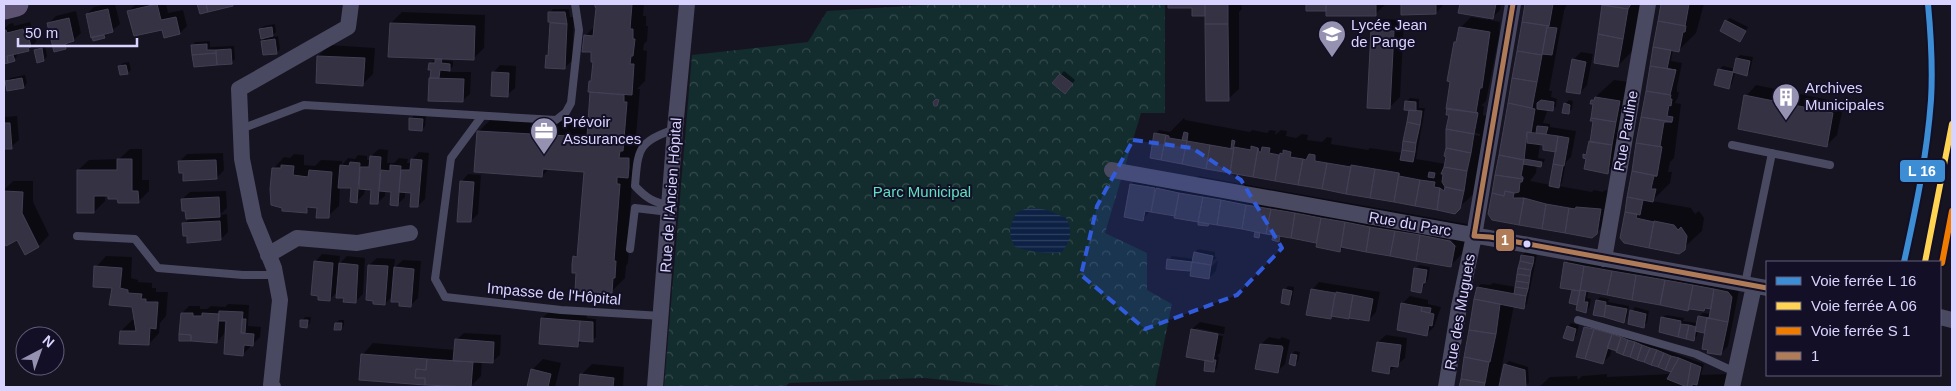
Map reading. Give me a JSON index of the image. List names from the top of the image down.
{
  "streets": {
    "street": [
      "Rue Pauline",
      "Rue de l'Ancien Hôpital",
      "Rue du Parc",
      "Rue des Muguets"
    ],
    "lane": ["Impasse de l'Hôpital"]
  },
  "crossings": [
    ["Rue Pauline", "Rue du Parc"],
    ["Rue de l'Ancien Hôpital", "Impasse de l'Hôpital"],
    ["Rue du Parc", "Rue des Muguets"]
  ],
  "parks": ["Parc Municipal"],
  "places": {
    "school or university": ["Lycée Jean de Pange"],
    "building": ["Archives Municipales"],
    "office": ["Prévoir Assurances"]
  },
  "lines": ["transit line 1"],
  "legend": [
    "Voie ferrée L 16",
    "Voie ferrée A 06",
    "Voie ferrée S 1",
    "1"
  ],
  "scale_bar": "50 m",
  "north": "top right"
}
